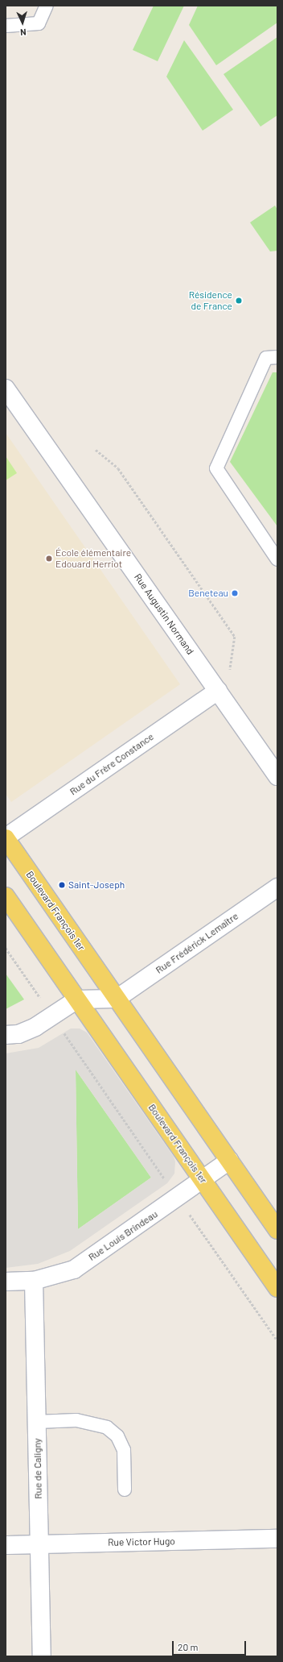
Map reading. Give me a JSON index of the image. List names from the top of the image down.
{
  "streets": {
    "main road": ["Boulevard François 1er"],
    "street": [
      "Rue Augustin Normand",
      "Rue du Frère Constance",
      "Rue Frédérick Lemaître",
      "Rue Louis Brindeau",
      "Rue de Caligny",
      "Rue Victor Hugo"
    ]
  },
  "crossings": [
    ["Rue Augustin Normand", "Rue du Frère Constance"],
    ["Rue du Frère Constance", "Boulevard François 1er"],
    ["Boulevard François 1er", "Rue Frédérick Lemaître"],
    ["Boulevard François 1er", "Rue Louis Brindeau"],
    ["Rue Louis Brindeau", "Rue de Caligny"],
    ["Rue de Caligny", "Rue Victor Hugo"]
  ],
  "places": [
    "Résidence de France",
    "École élémentaire Edouard Herriot",
    "Beneteau",
    "Saint-Joseph"
  ],
  "scale_bar": "20 m",
  "north": "bottom"
}
